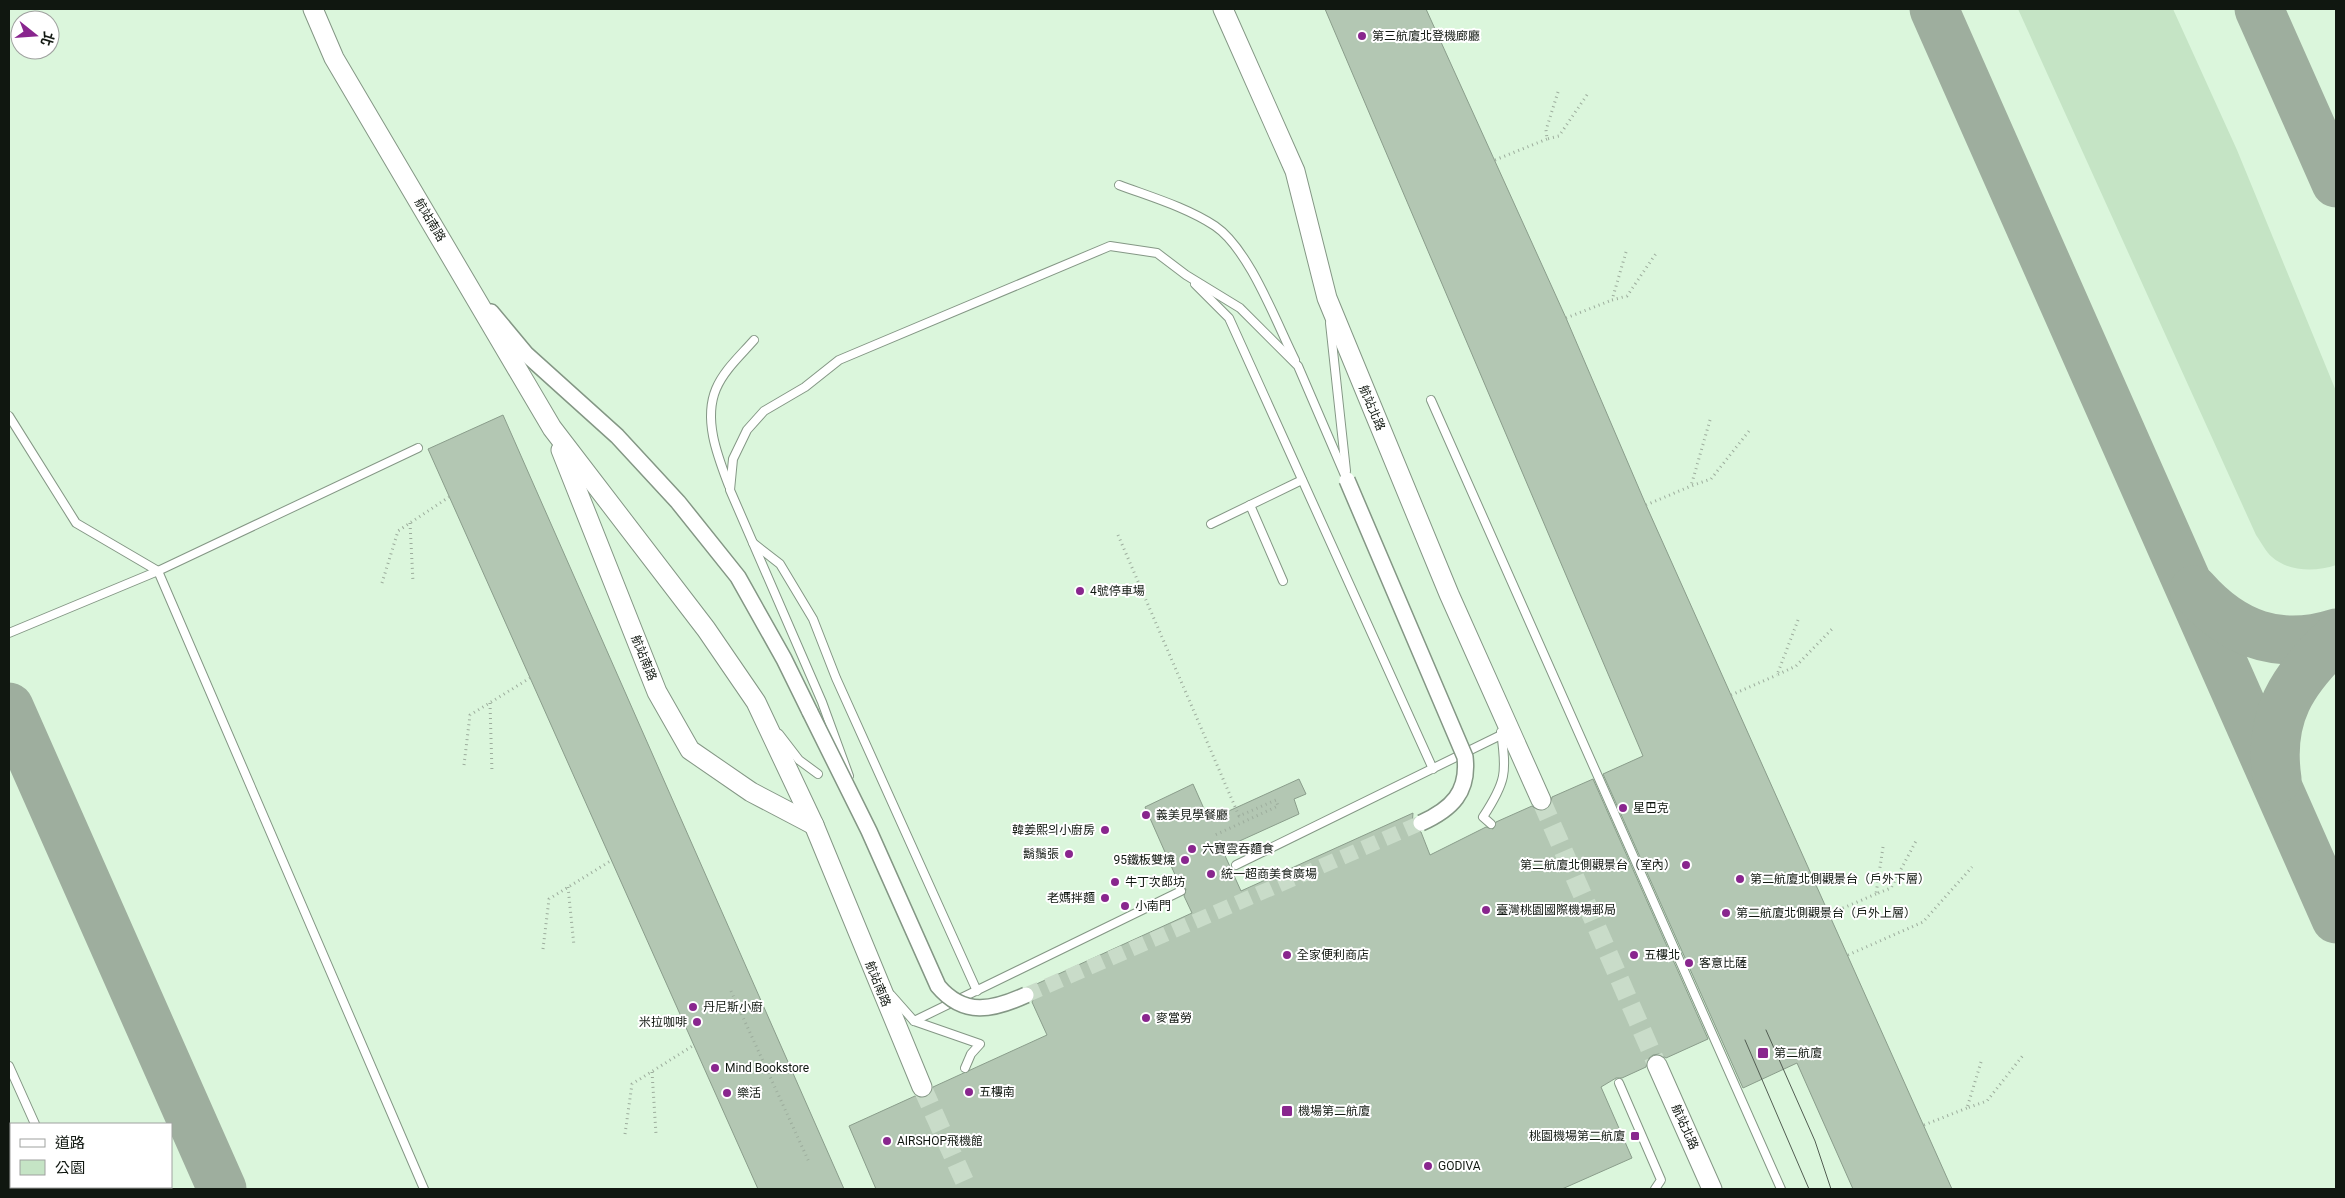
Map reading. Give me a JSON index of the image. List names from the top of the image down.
{
  "streets": {
    "street": ["航站南路", "航站北路"]
  },
  "places": {
    "other": [
      "第三航廈北登機廊廳",
      "4號停車場",
      "星巴克",
      "義美見學餐廳",
      "韓姜熙의小廚房",
      "六寶雲吞麵食",
      "鬍鬚張",
      "95鐵板雙燒",
      "第二航廈北側觀景台（室內）",
      "統一超商美食廣場",
      "第二航廈北側觀景台（戶外下層）",
      "牛丁次郎坊",
      "老媽拌麵",
      "小南門",
      "臺灣桃園國際機場郵局",
      "第二航廈北側觀景台（戶外上層）",
      "全家便利商店",
      "五樓北",
      "客意比薩",
      "丹尼斯小廚",
      "麥當勞",
      "米拉咖啡",
      "Mind Bookstore",
      "五樓南",
      "樂活",
      "AIRSHOP飛機館",
      "GODIVA"
    ],
    "transit": ["第二航廈", "機場第二航廈", "桃園機場第二航廈"]
  },
  "legend": ["道路", "公園"],
  "north": "right"
}
